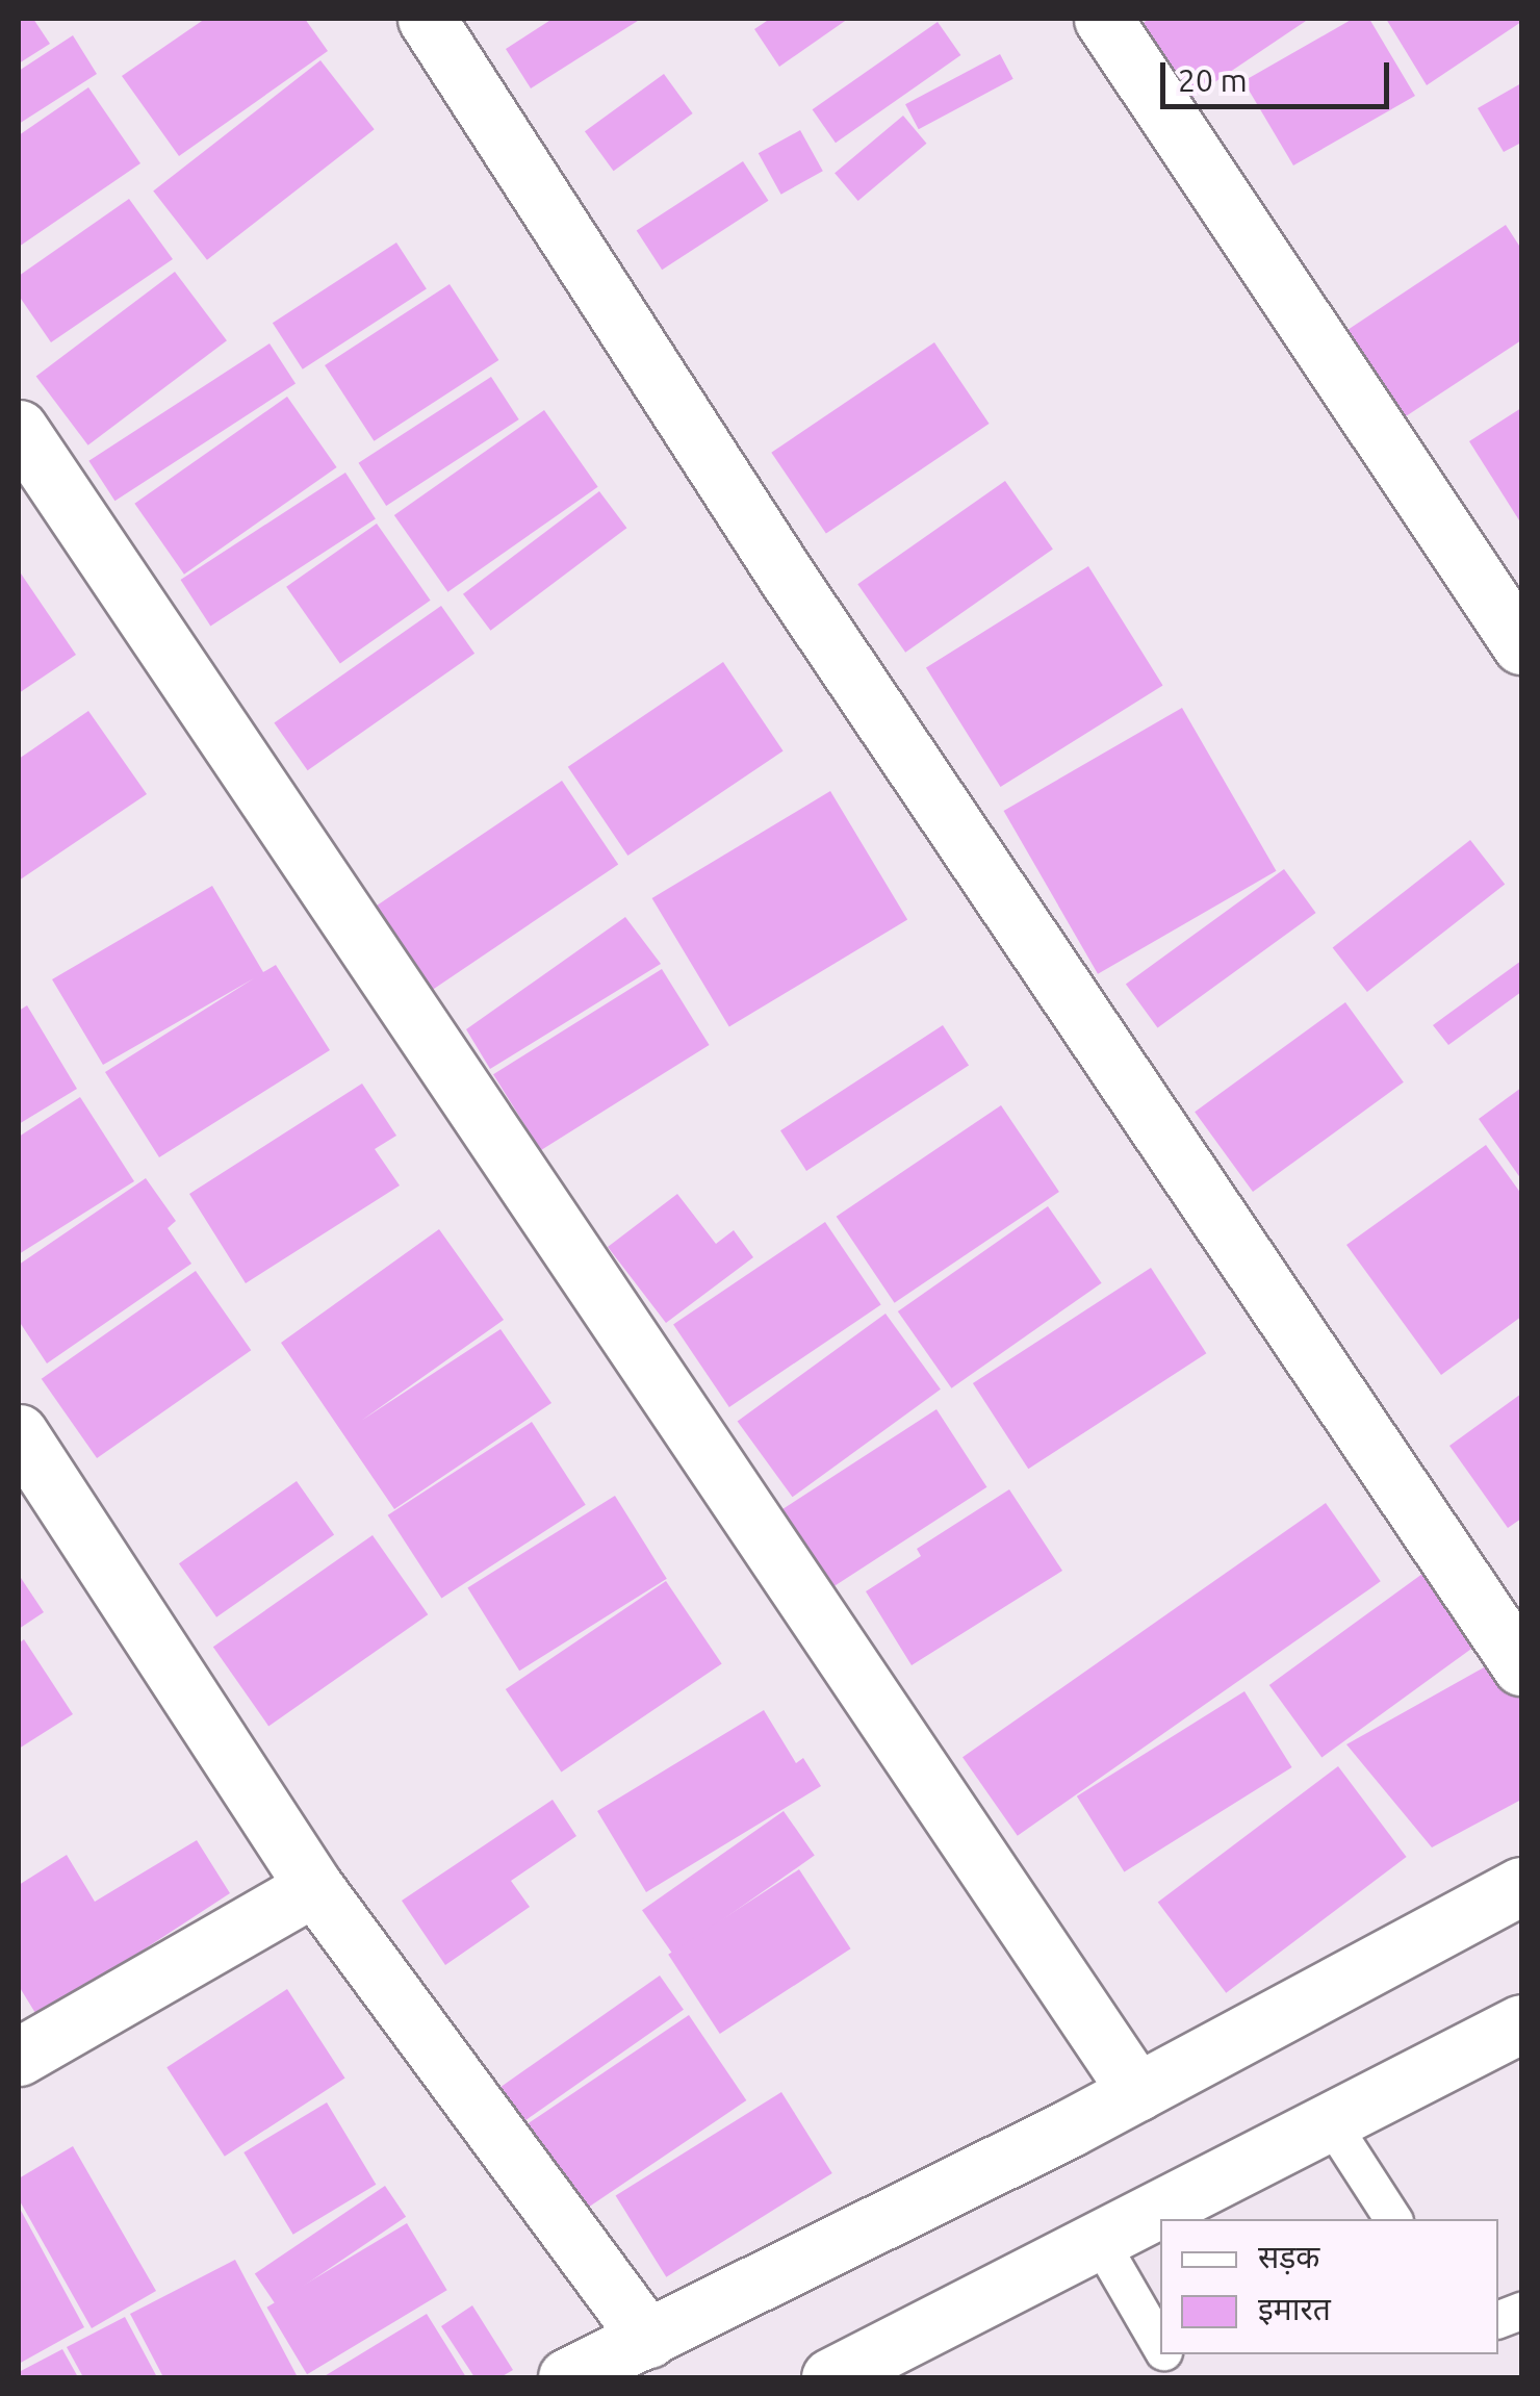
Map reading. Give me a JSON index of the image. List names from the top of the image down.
{
  "legend": ["सड़क", "इमारत"],
  "scale_bar": "20 m"
}
